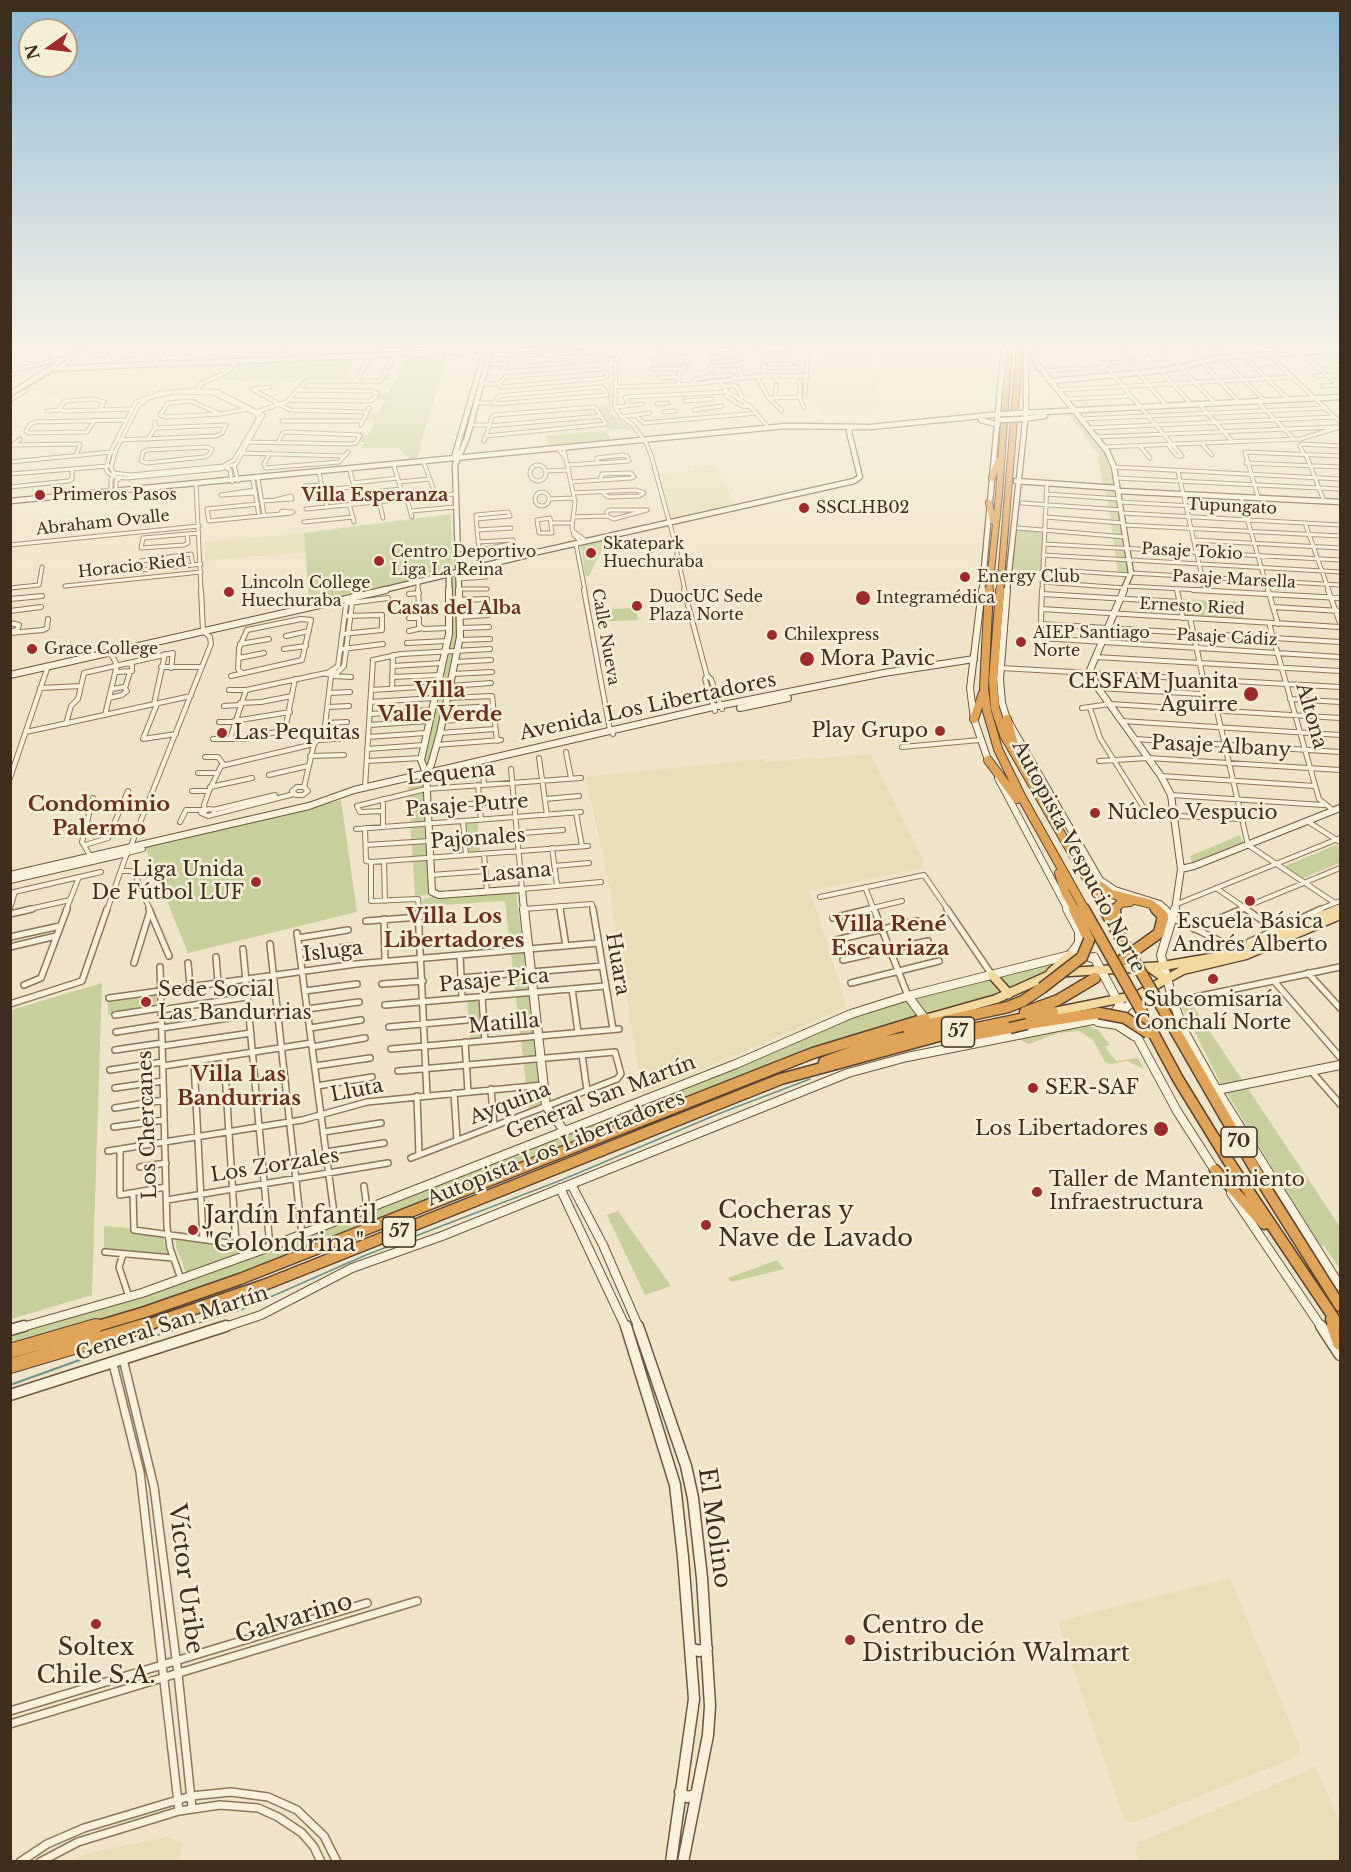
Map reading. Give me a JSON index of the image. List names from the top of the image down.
{
  "streets": {
    "highway": [
      "Autopista Vespucio Norte",
      "57",
      "70",
      "Autopista Los Libertadores"
    ],
    "street": [
      "Tupungato",
      "Abraham Ovalle",
      "Pasaje Tokio",
      "Horacio Ried",
      "Pasaje Marsella",
      "Ernesto Ried",
      "Calle Nueva",
      "Pasaje Cádiz",
      "Avenida Los Libertadores",
      "Altona",
      "Pasaje Albany",
      "Lequena",
      "Pasaje Putre",
      "Pajonales",
      "Lasana",
      "Isluga",
      "Huara",
      "Pasaje Pica",
      "Matilla",
      "Lluta",
      "General San Martín",
      "Ayquina",
      "Los Chercanes",
      "Los Zorzales",
      "El Molino",
      "Víctor Uribe",
      "Galvarino"
    ]
  },
  "crossings": [
    ["Ernesto Ried", "Altona"],
    ["Calle Nueva", "Avenida Los Libertadores"],
    ["Pasaje Cádiz", "Altona"],
    ["Altona", "Pasaje Albany"],
    ["Pasaje Putre", "Pajonales"],
    ["Isluga", "Huara"],
    ["Isluga", "Los Chercanes"],
    ["Huara", "Pasaje Pica"],
    ["Huara", "Matilla"],
    ["Lluta", "Los Chercanes"],
    ["General San Martín", "Los Chercanes"],
    ["General San Martín", "El Molino"],
    ["General San Martín", "Víctor Uribe"],
    ["Los Chercanes", "Los Zorzales"],
    ["Víctor Uribe", "Galvarino"]
  ],
  "districts": [
    "Villa Esperanza",
    "Casas del Alba",
    "Villa Valle Verde",
    "Condominio Palermo",
    "Villa Los Libertadores",
    "Villa René Escauriaza",
    "Villa Las Bandurrias"
  ],
  "places": [
    "Primeros Pasos",
    "SSCLHB02",
    "Skatepark Huechuraba",
    "Centro Deportivo Liga La Reina",
    "Energy Club",
    "Lincoln College Huechuraba",
    "Integramédica",
    "DuocUC Sede Plaza Norte",
    "Chilexpress",
    "AIEP Santiago Norte",
    "Grace College",
    "Mora Pavic",
    "CESFAM Juanita Aguirre",
    "Play Grupo",
    "Las Pequitas",
    "Núcleo Vespucio",
    "Liga Unida De Fútbol LUF",
    "Escuela Básica Andrés Alberto",
    "Subcomisaría Conchalí Norte",
    "Sede Social Las Bandurrias",
    "SER-SAF",
    "Los Libertadores",
    "Taller de Mantenimiento Infraestructura",
    "Cocheras y Nave de Lavado",
    "Jardín Infantil \"Golondrina\"",
    "Soltex Chile S.A.",
    "Centro de Distribución Walmart"
  ],
  "north": "left"
}
